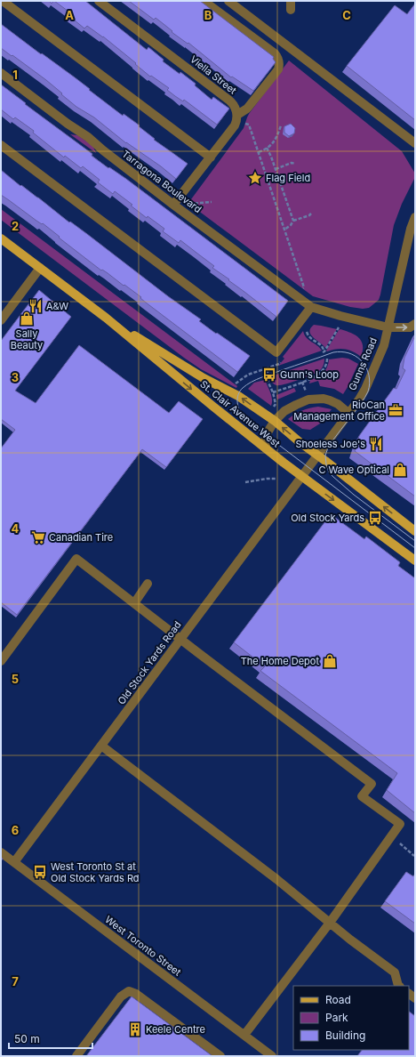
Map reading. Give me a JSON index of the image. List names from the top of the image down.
{
  "streets": {
    "main road": ["St. Clair Avenue West"],
    "street": [
      "Viella Street",
      "Tarragona Boulevard",
      "Gunns Road",
      "Old Stock Yards Road",
      "West Toronto Street"
    ]
  },
  "crossings": [
    ["Tarragona Boulevard", "Gunns Road"],
    ["Gunns Road", "St. Clair Avenue West"],
    ["Gunns Road", "Old Stock Yards Road"],
    ["St. Clair Avenue West", "Old Stock Yards Road"],
    ["Old Stock Yards Road", "West Toronto Street"]
  ],
  "places": {
    "place": ["Flag Field"],
    "restaurant": ["A&W", "Shoeless Joe's"],
    "shop": ["Sally Beauty", "C Wave Optical", "The Home Depot"],
    "bus stop": ["Gunn's Loop", "Old Stock Yards", "West Toronto St at Old Stock Yards Rd"],
    "office": ["RioCan Management Office"],
    "supermarket": ["Canadian Tire"],
    "building": ["Keele Centre"]
  },
  "legend": ["Road", "Park", "Building"],
  "scale_bar": "50 m",
  "grid": {
    "columns": ["A", "B", "C"],
    "rows": [
      "1",
      "2",
      "3",
      "4",
      "5",
      "6",
      "7"
    ]
  }
}
